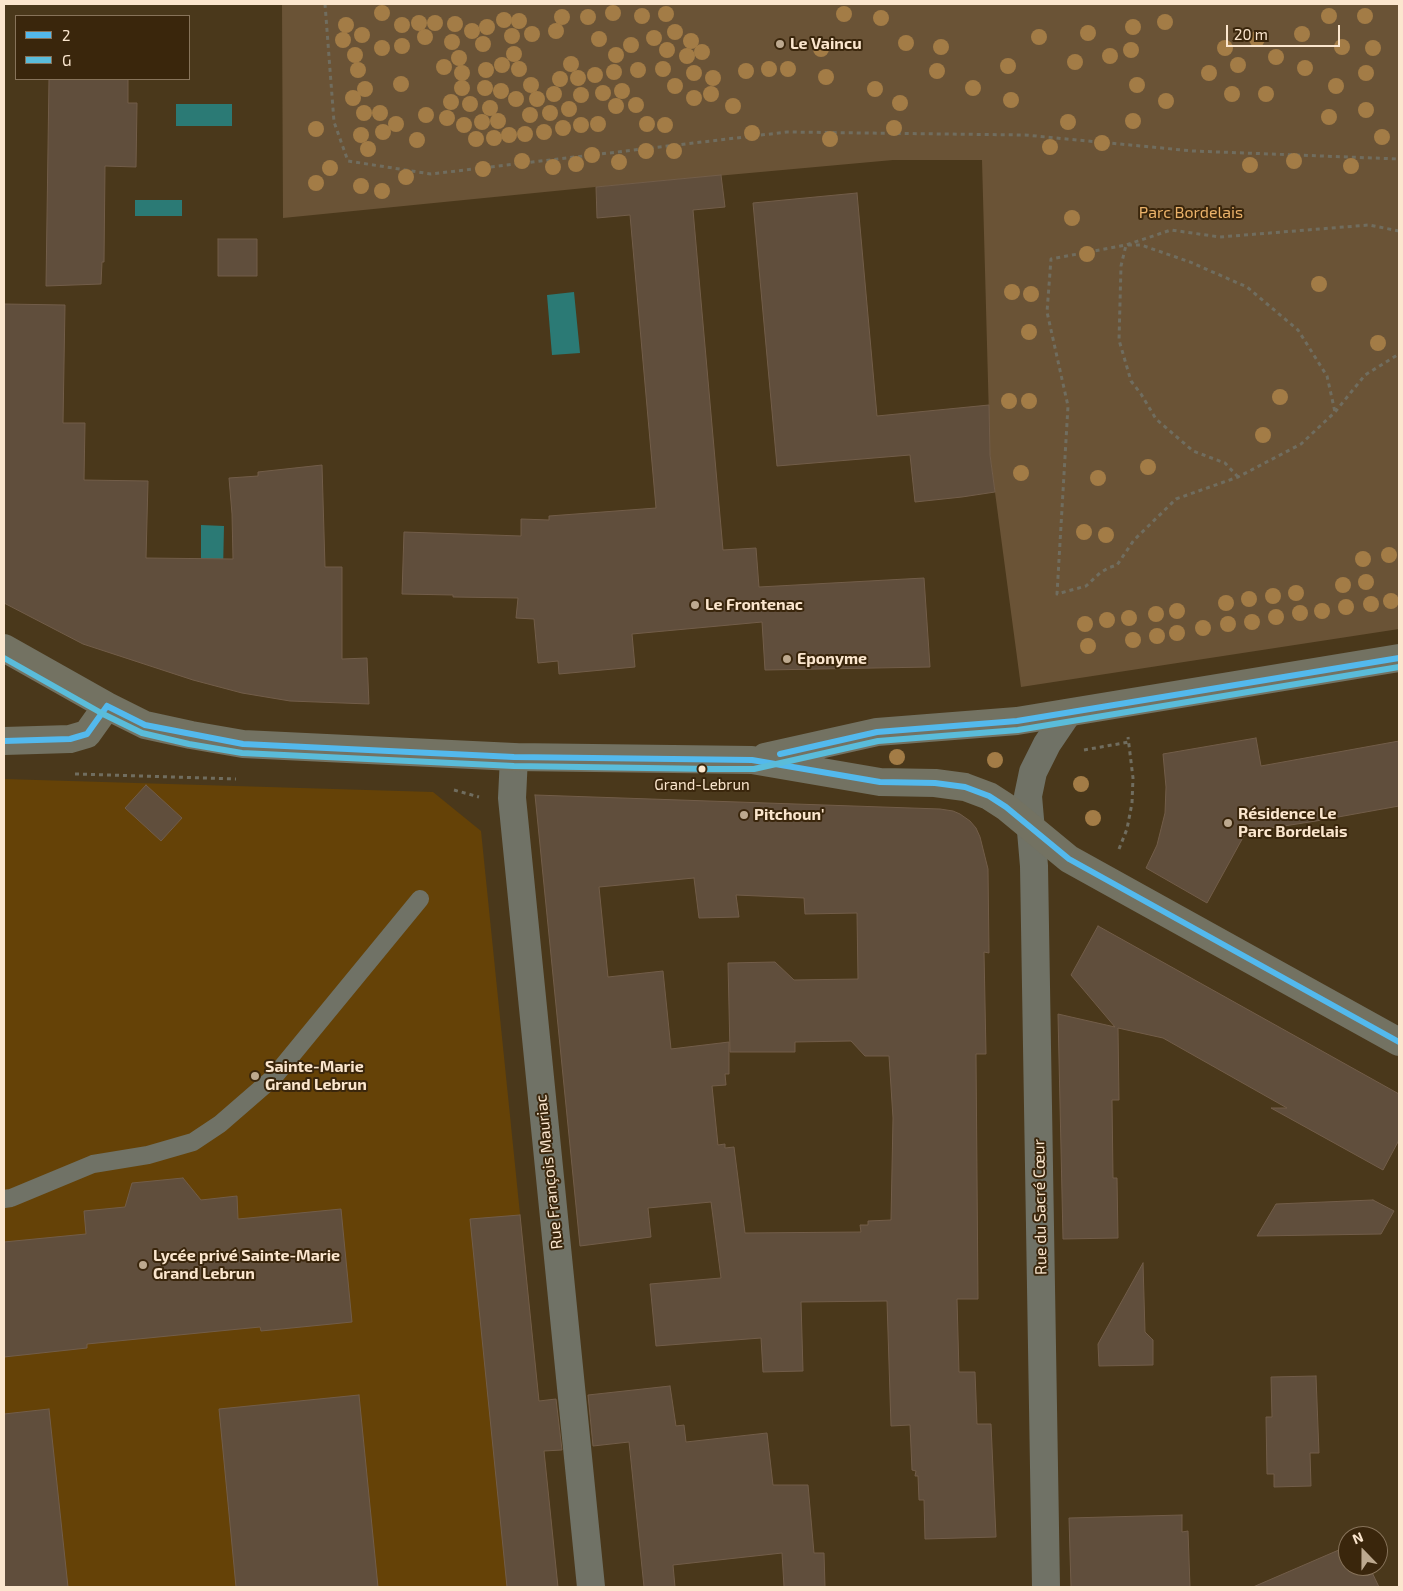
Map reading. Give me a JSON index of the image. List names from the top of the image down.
{
  "streets": {
    "street": ["Rue François Mauriac", "Rue du Sacré Cœur"]
  },
  "parks": ["Parc Bordelais"],
  "places": [
    "Le Vaincu",
    "Le Frontenac",
    "Eponyme",
    "Grand-Lebrun",
    "Pitchoun'",
    "Résidence Le Parc Bordelais",
    "Sainte-Marie Grand Lebrun",
    "Lycée privé Sainte-Marie Grand Lebrun"
  ],
  "lines": ["transit line 2", "transit line G"],
  "legend": ["2", "G"],
  "scale_bar": "20 m",
  "north": "top"
}
